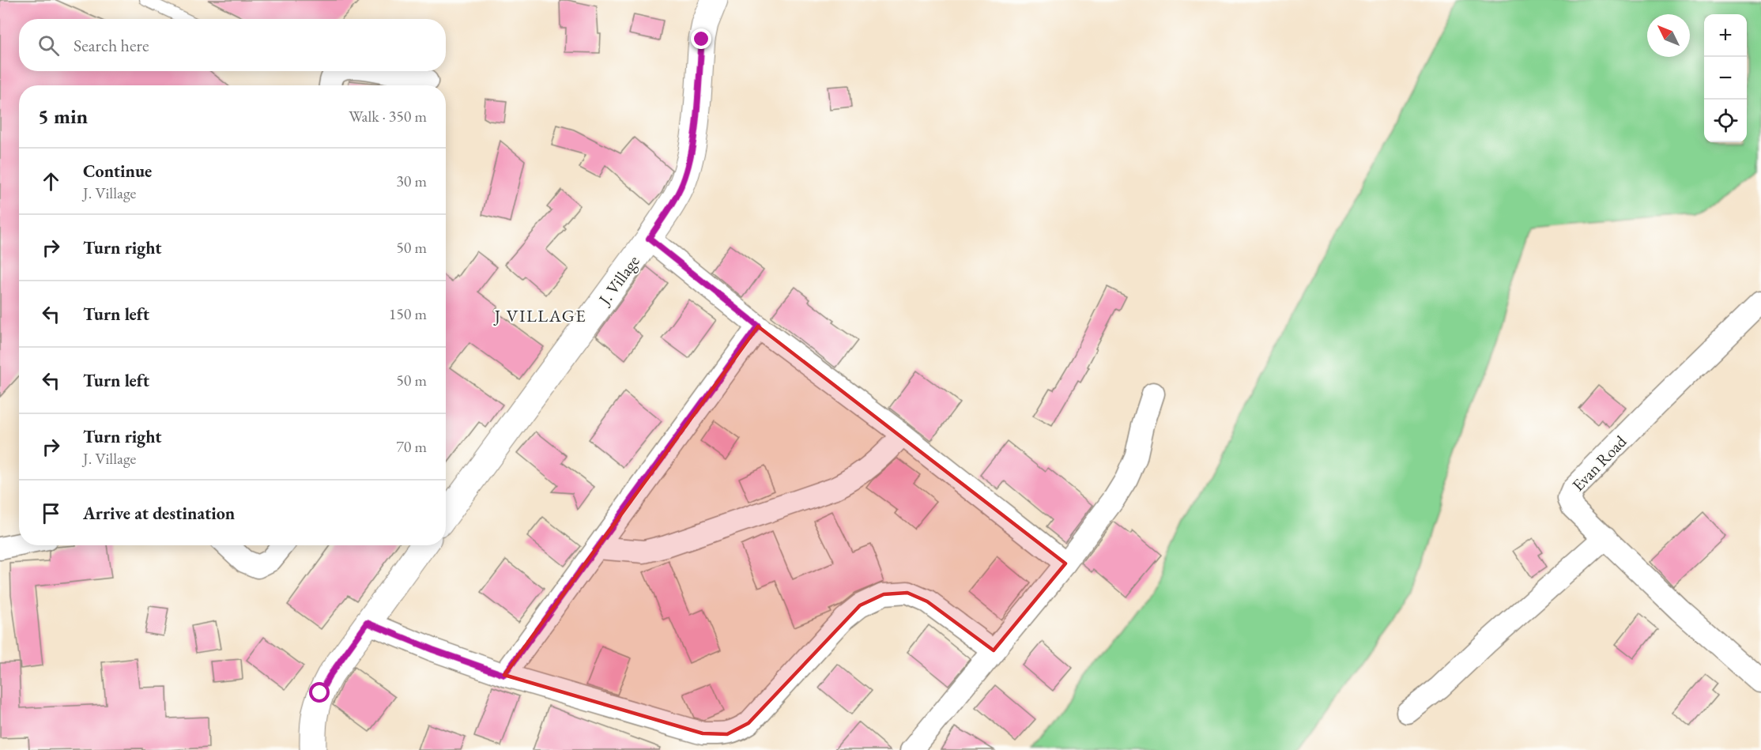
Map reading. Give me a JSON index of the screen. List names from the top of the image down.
{
  "streets": {
    "street": ["J. Village", "Evan Road"]
  },
  "districts": ["J VILLAGE"],
  "north": "top left",
  "page": {
    "map_buttons": ["+", "−"],
    "search": "Search here",
    "heading": ["5 min", "Walk · 350 m"],
    "list": [
      ["Continue", "J. Village", "30 m"],
      ["Turn right", "50 m"],
      ["Turn left", "150 m"],
      ["Turn left", "50 m"],
      ["Turn right", "J. Village", "70 m"],
      "Arrive at destination"
    ]
  }
}
